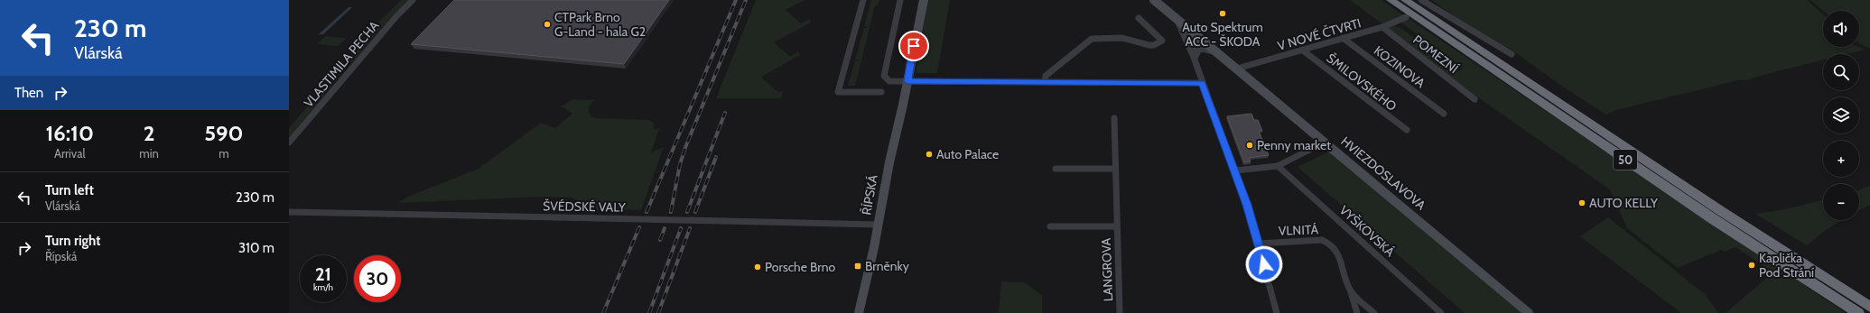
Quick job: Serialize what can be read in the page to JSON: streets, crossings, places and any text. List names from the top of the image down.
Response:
{
  "streets": {
    "highway": ["50"],
    "main road": ["HVIEZDOSLAVOVA", "ŘÍPSKÁ"],
    "street": [
      "V NOVÉ ČTVRTI",
      "POMEZNÍ",
      "VLASTIMILA PECHA",
      "KOZINOVA",
      "ŠMILOVSKÉHO",
      "ŠVÉDSKÉ VALY",
      "VLNITÁ",
      "VYŠKOVSKÁ",
      "LANGROVA"
    ]
  },
  "crossings": [
    ["V NOVÉ ČTVRTI", "POMEZNÍ"],
    ["V NOVÉ ČTVRTI", "KOZINOVA"],
    ["V NOVÉ ČTVRTI", "ŠMILOVSKÉHO"],
    ["V NOVÉ ČTVRTI", "HVIEZDOSLAVOVA"],
    ["ŘÍPSKÁ", "ŠVÉDSKÉ VALY"]
  ],
  "places": {
    "other": [
      "Auto Spektrum ACC - ŠKODA",
      "CTPark Brno G-Land - hala G2",
      "Penny market",
      "Auto Palace",
      "AUTO KELLY",
      "Kaplička Pod Strání",
      "Porsche Brno"
    ],
    "transit": ["Brněnky"]
  },
  "page": {
    "turn": ["230 m", "Vlárská"],
    "map_buttons": ["+", "−"],
    "then": "Then",
    "eta": [
      "16:10",
      "Arrival",
      "2",
      "min",
      "590",
      "m"
    ],
    "list": [
      {
        "name": "Turn left",
        "note": "Vlárská",
        "value": "230 m"
      },
      {
        "name": "Turn right",
        "note": "Řípská",
        "value": "310 m"
      }
    ],
    "speed": "21 km/h",
    "limit": "30"
  }
}
